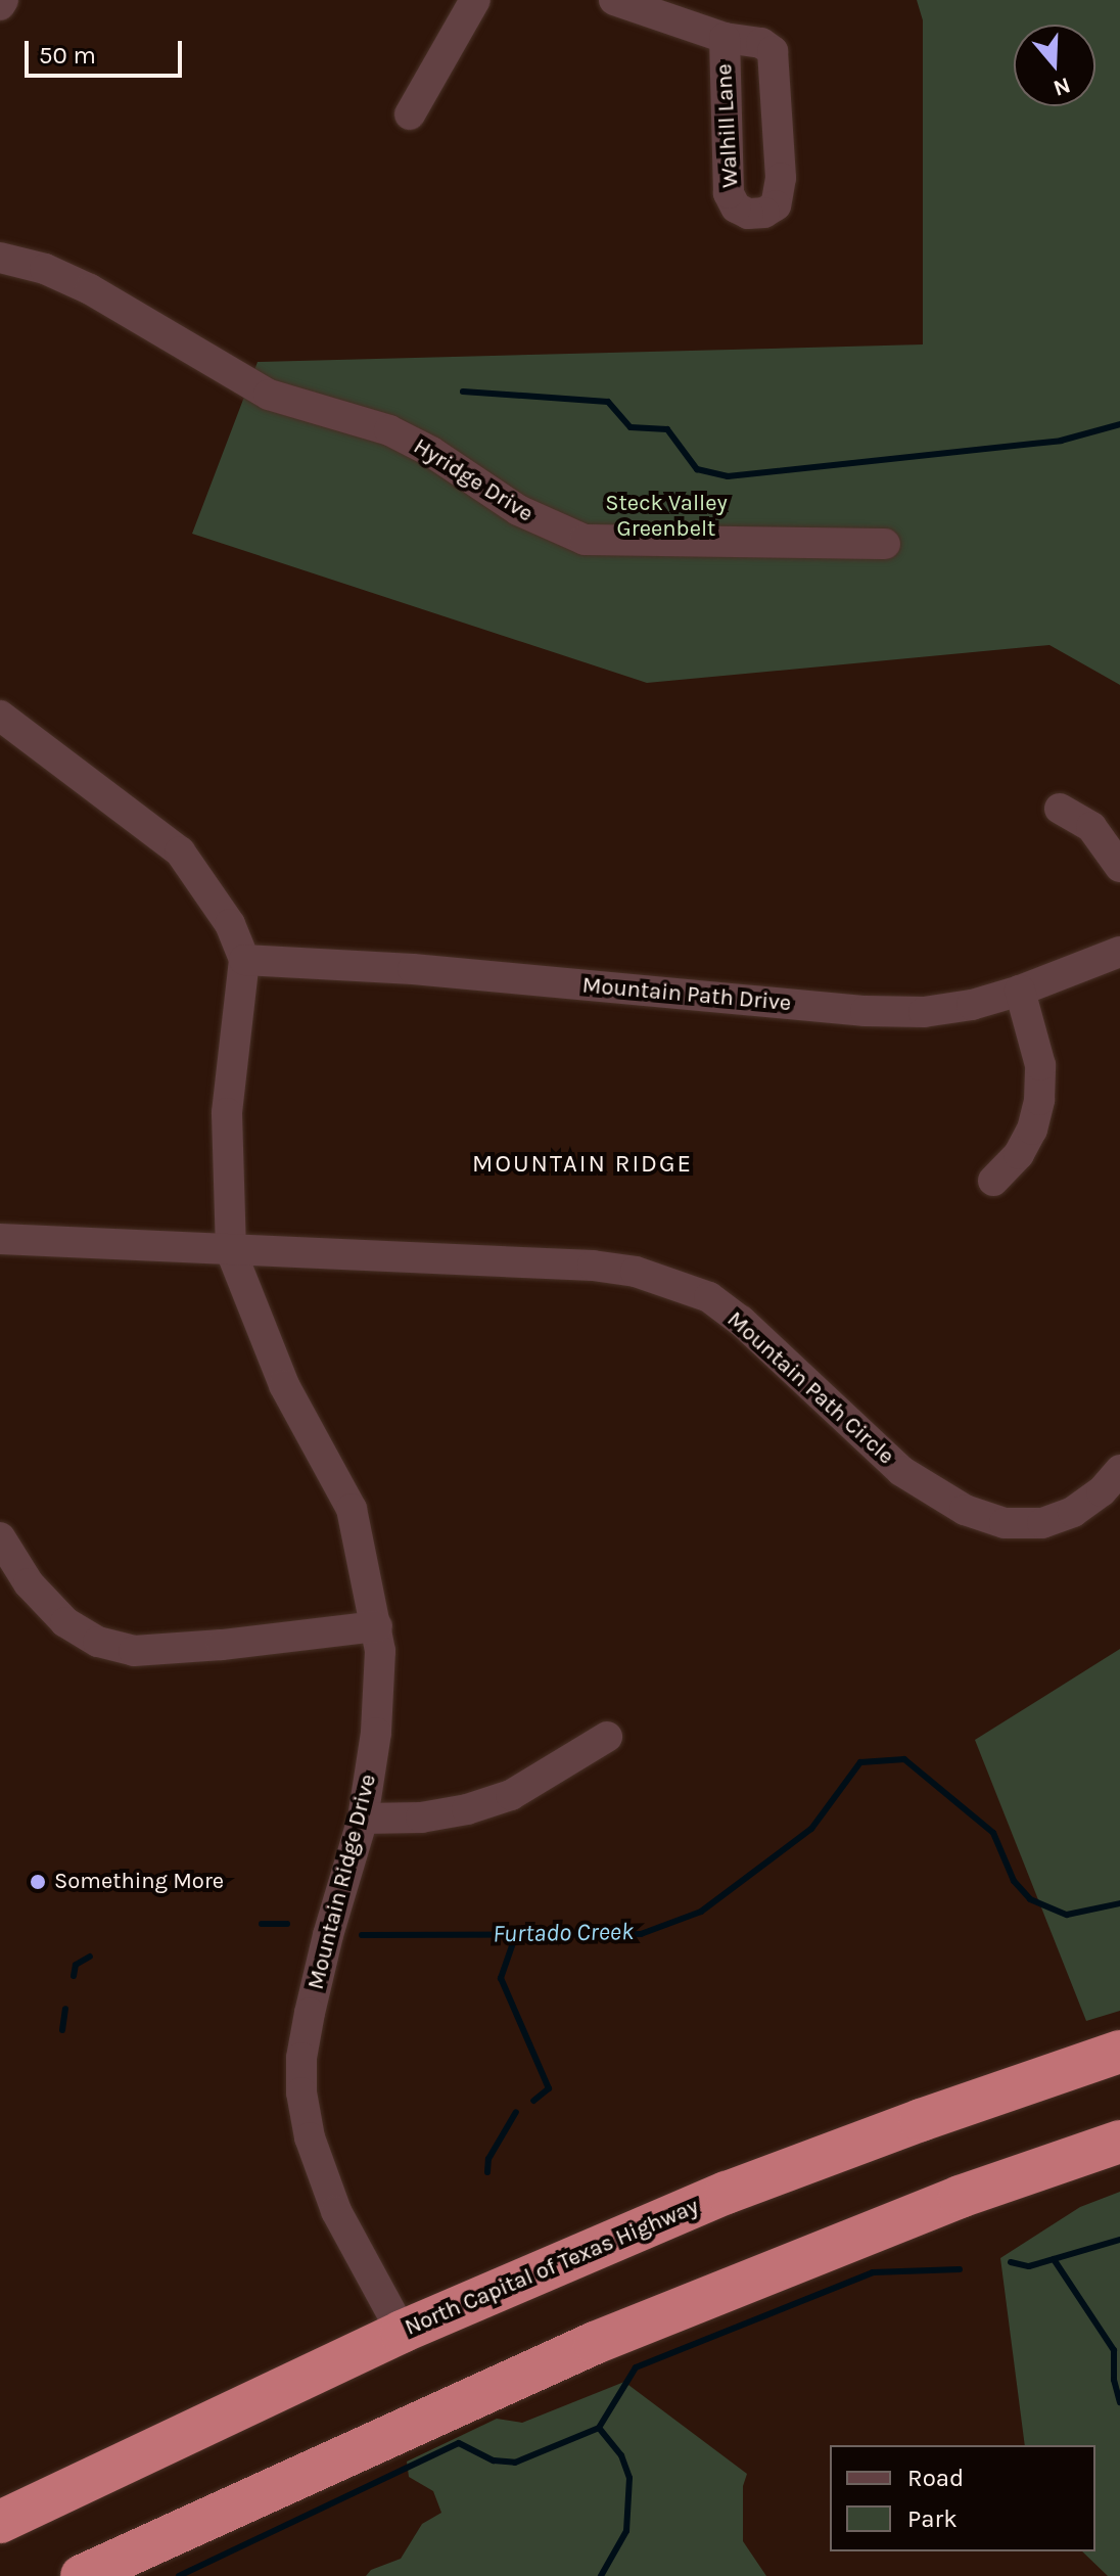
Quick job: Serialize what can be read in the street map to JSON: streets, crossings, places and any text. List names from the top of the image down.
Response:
{
  "streets": {
    "highway": ["North Capital of Texas Highway"],
    "street": [
      "Walhill Lane",
      "Hyridge Drive",
      "Mountain Path Drive",
      "Mountain Path Circle",
      "Mountain Ridge Drive"
    ]
  },
  "crossings": [
    ["Mountain Path Drive", "Mountain Ridge Drive"],
    ["Mountain Path Circle", "Mountain Ridge Drive"],
    ["Mountain Ridge Drive", "North Capital of Texas Highway"]
  ],
  "districts": ["MOUNTAIN RIDGE"],
  "water": ["Furtado Creek"],
  "parks": ["Steck Valley Greenbelt"],
  "places": ["Something More"],
  "legend": ["Road", "Park"],
  "scale_bar": "50 m",
  "north": "bottom"
}
